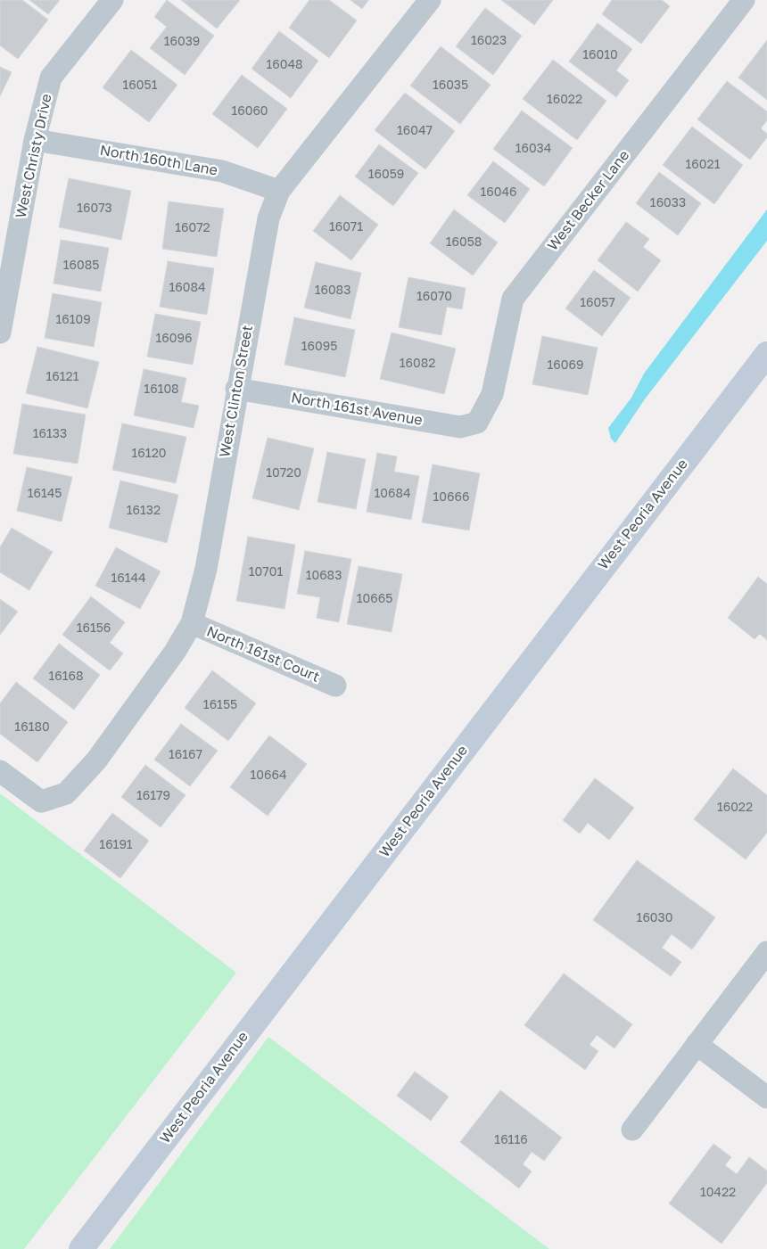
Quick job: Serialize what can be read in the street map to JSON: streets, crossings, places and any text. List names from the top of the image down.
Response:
{
  "streets": {
    "main road": ["West Peoria Avenue"],
    "street": [
      "West Christy Drive",
      "North 160th Lane",
      "West Becker Lane",
      "West Clinton Street",
      "North 161st Avenue",
      "North 161st Court"
    ]
  },
  "crossings": [
    ["West Christy Drive", "North 160th Lane"],
    ["North 160th Lane", "West Clinton Street"],
    ["West Becker Lane", "North 161st Avenue"],
    ["West Clinton Street", "North 161st Avenue"],
    ["West Clinton Street", "North 161st Court"]
  ],
  "house_numbers": [
    "16023",
    "16039",
    "16010",
    "16048",
    "16051",
    "16035",
    "16022",
    "16060",
    "16047",
    "16034",
    "16021",
    "16059",
    "16046",
    "16033",
    "16073",
    "16071",
    "16072",
    "16058",
    "16085",
    "16084",
    "16083",
    "16070",
    "16057",
    "16109",
    "16096",
    "16095",
    "16082",
    "16069",
    "16121",
    "16108",
    "16133",
    "16120",
    "10720",
    "16145",
    "10684",
    "10666",
    "16132",
    "10701",
    "10683",
    "16144",
    "10665",
    "16156",
    "16168",
    "16155",
    "16180",
    "16167",
    "10664",
    "16179",
    "16022",
    "16191",
    "16030",
    "16116",
    "10422"
  ]
}
